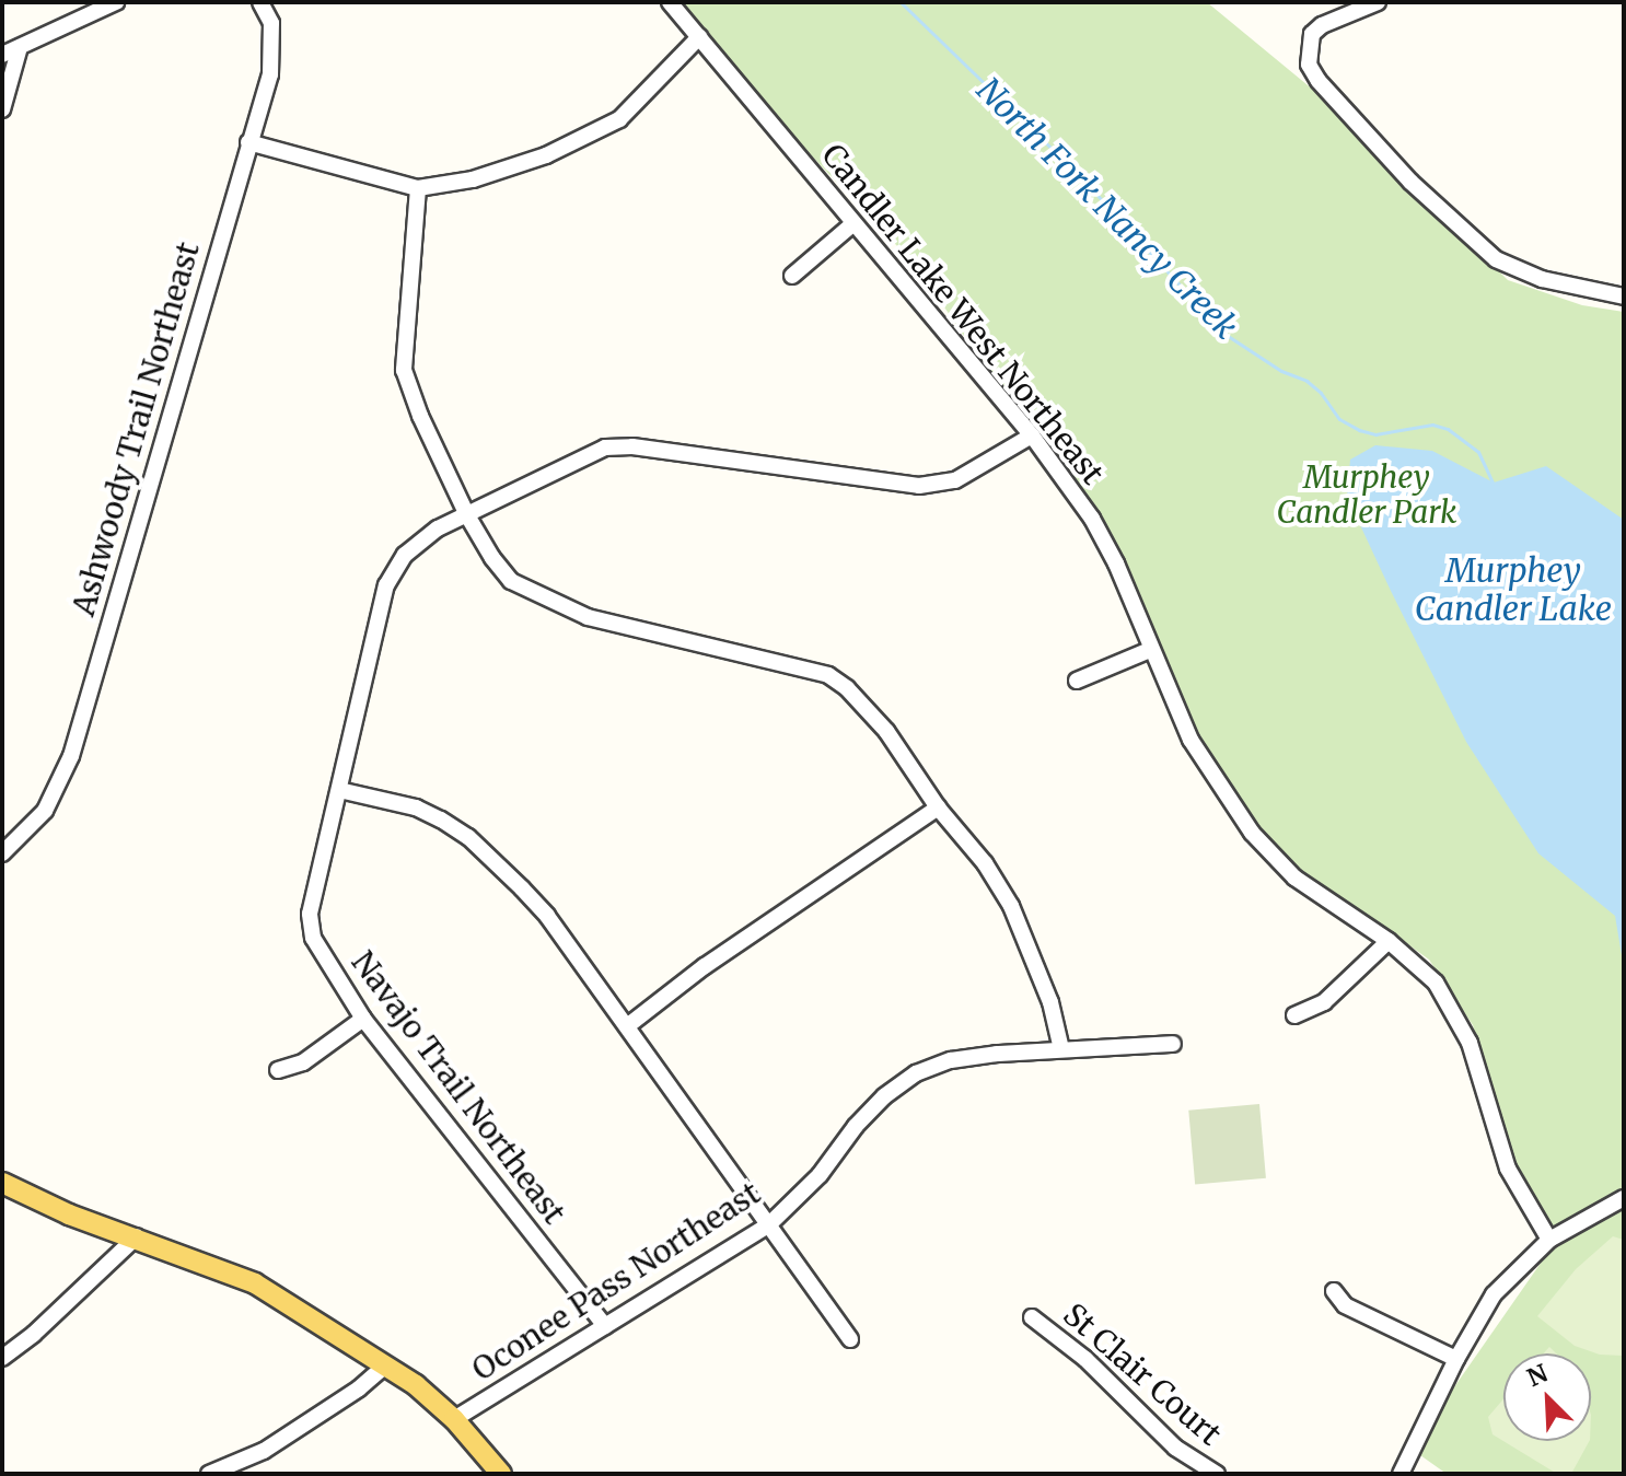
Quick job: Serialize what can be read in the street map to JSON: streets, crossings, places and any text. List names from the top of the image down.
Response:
{
  "streets": {
    "street": [
      "Candler Lake West Northeast",
      "Ashwoody Trail Northeast",
      "Navajo Trail Northeast",
      "Oconee Pass Northeast",
      "St Clair Court"
    ]
  },
  "crossings": [
    ["Candler Lake West Northeast", "Navajo Trail Northeast"],
    ["Navajo Trail Northeast", "Oconee Pass Northeast"]
  ],
  "water": ["North Fork Nancy Creek", "Murphey Candler Lake"],
  "parks": ["Murphey Candler Park"],
  "north": "top left"
}
